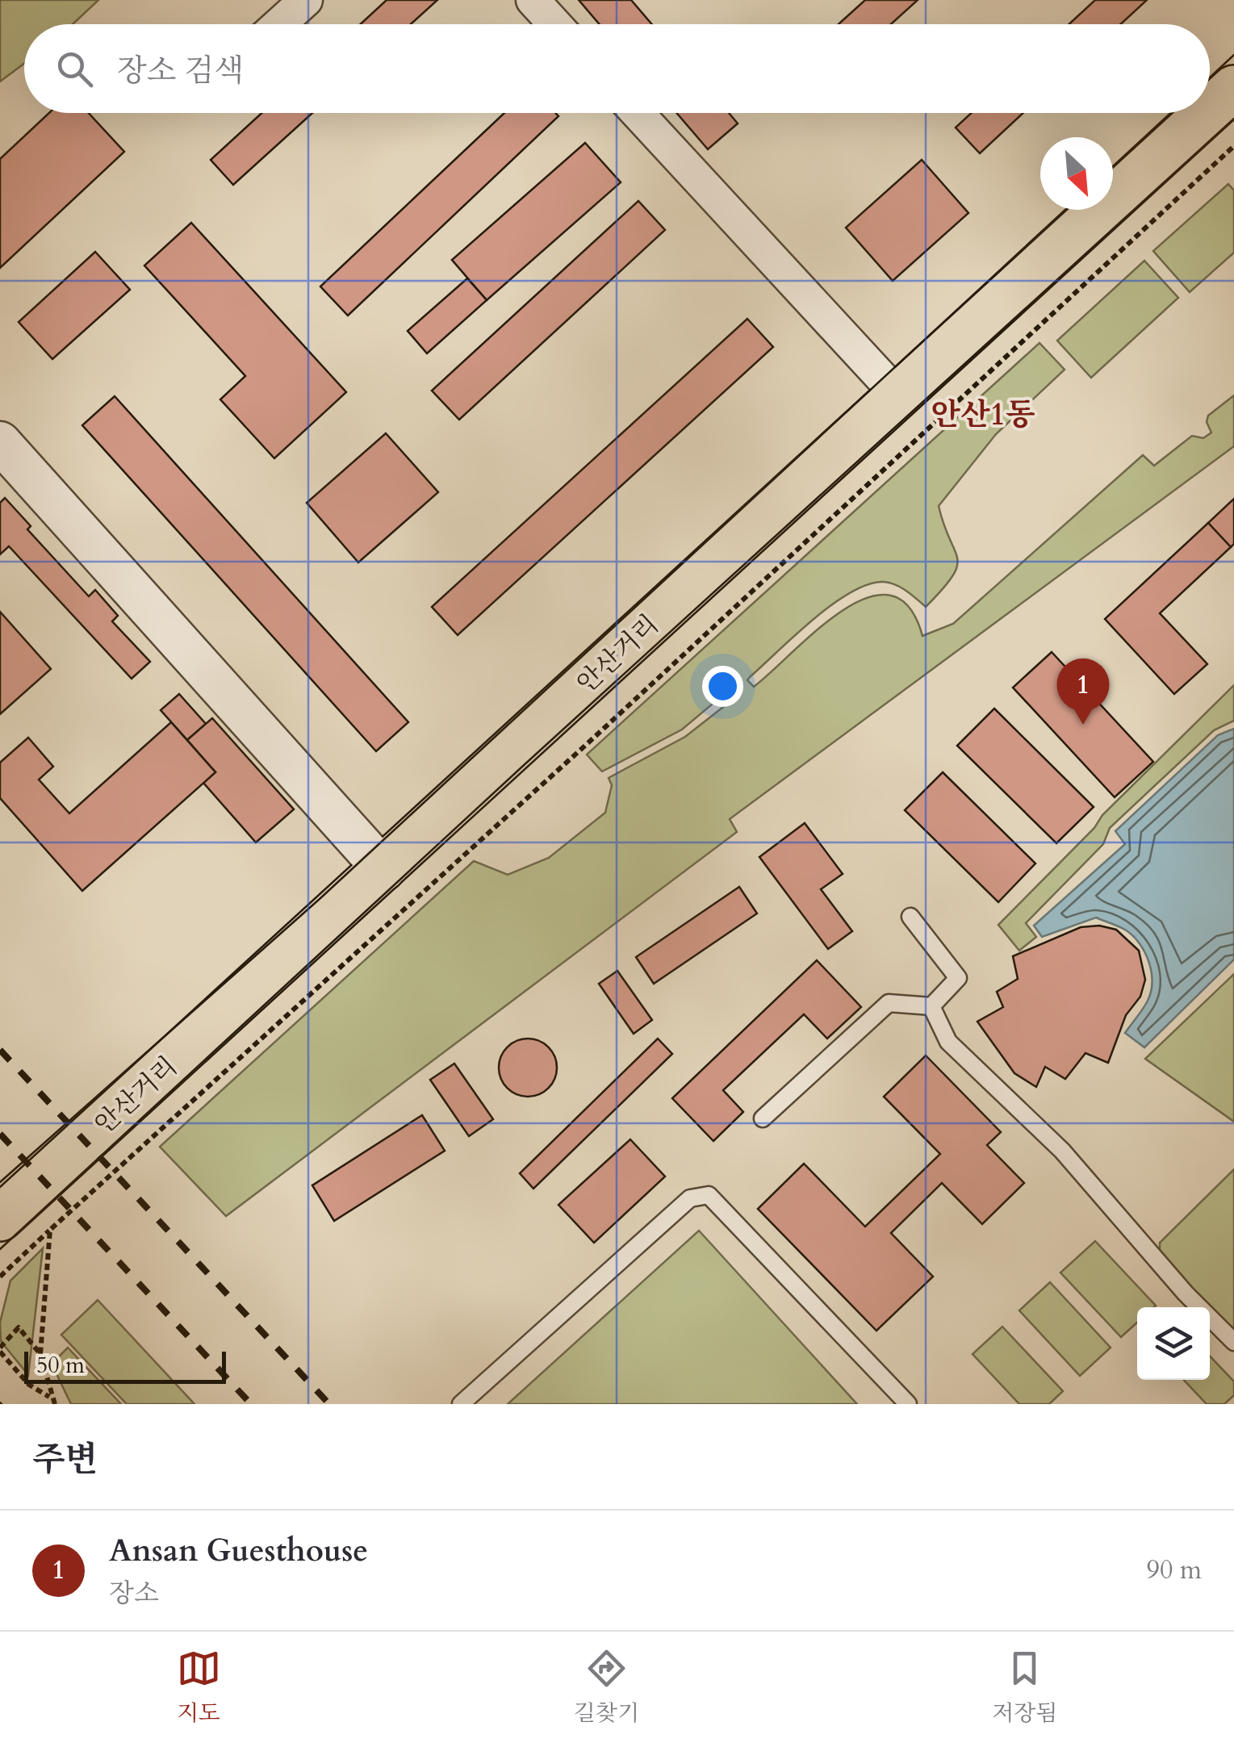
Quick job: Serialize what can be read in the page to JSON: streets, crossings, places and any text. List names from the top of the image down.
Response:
{
  "streets": {
    "main road": ["안산거리"]
  },
  "districts": ["안산1동"],
  "scale_bar": "50 m",
  "north": "bottom right",
  "page": {
    "search": "장소 검색",
    "pins": "1",
    "scale": "50 m",
    "heading": "주변",
    "list": [
      {
        "mark": "1",
        "name": "Ansan Guesthouse",
        "note": "장소",
        "value": "90 m"
      }
    ],
    "nav": ["지도", "길찾기", "저장됨"]
  }
}
